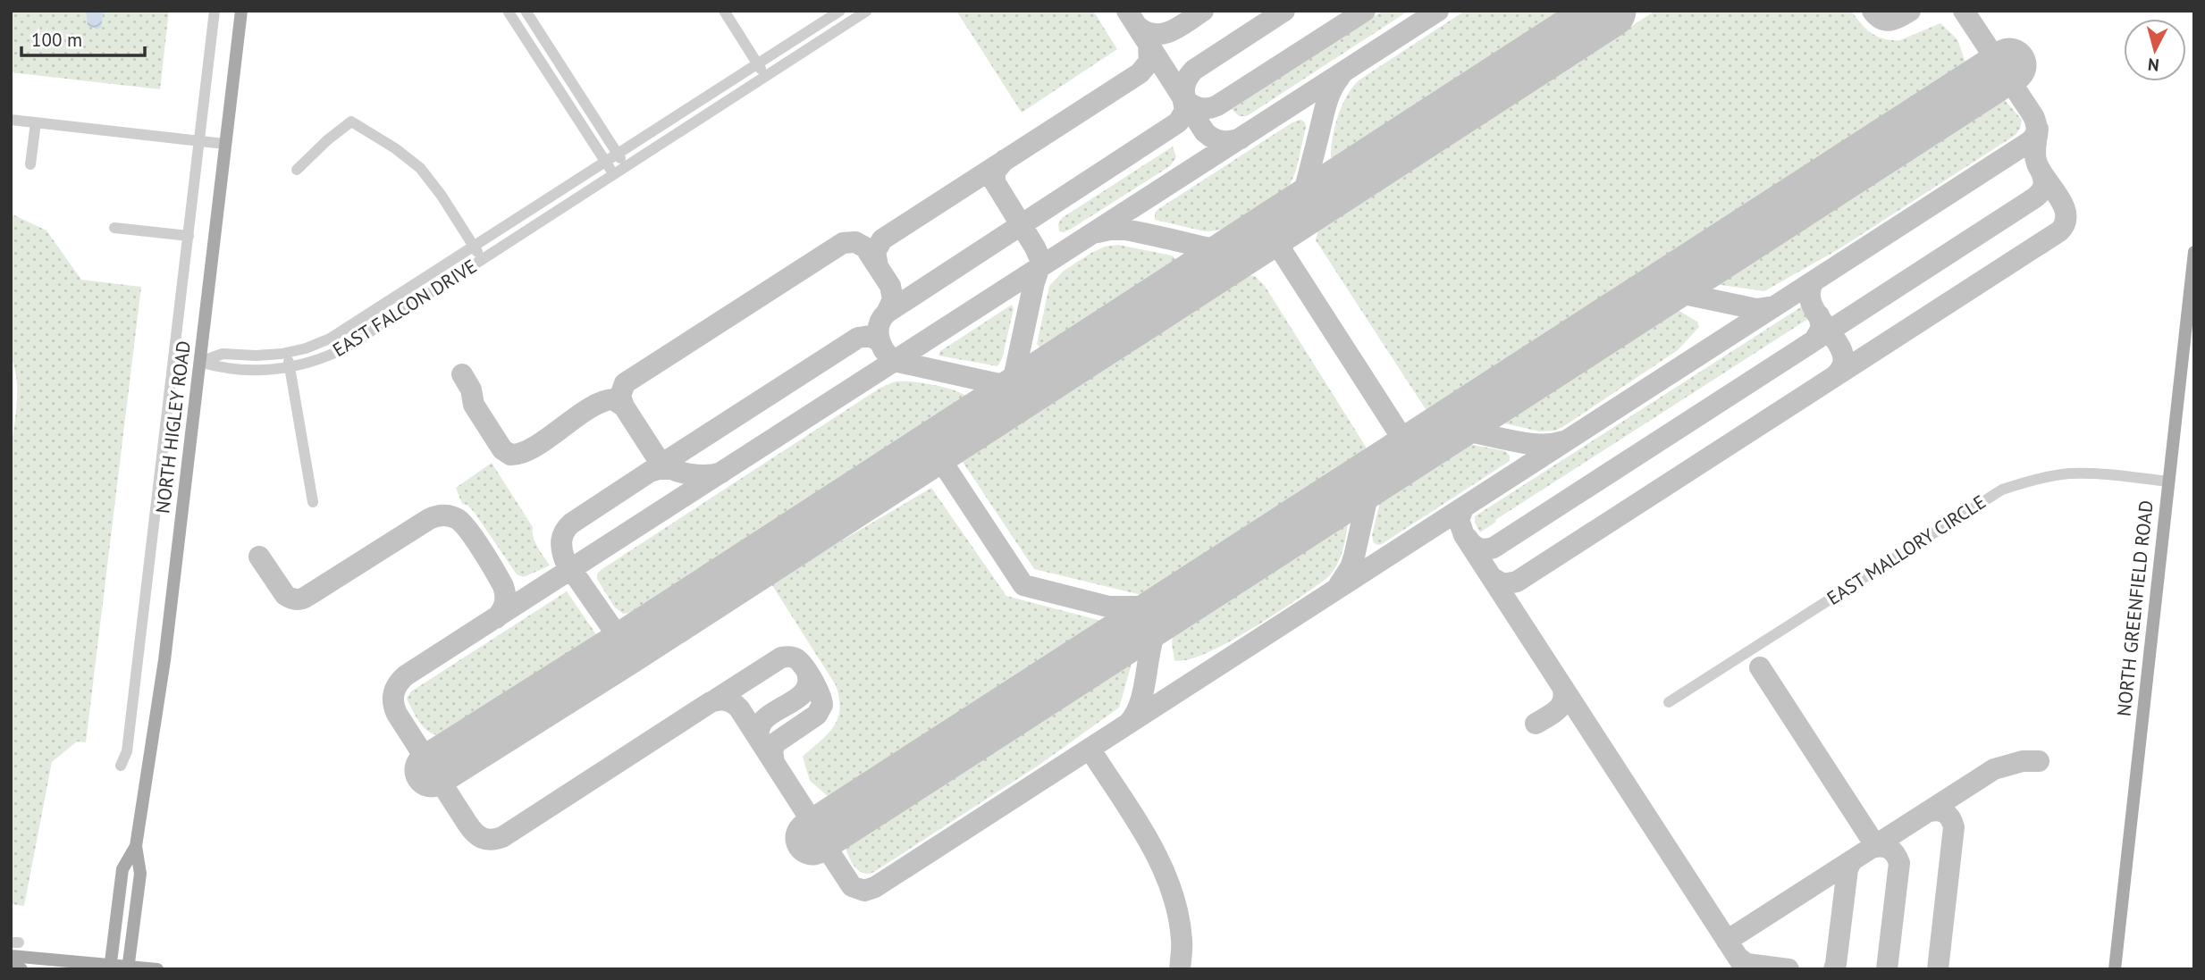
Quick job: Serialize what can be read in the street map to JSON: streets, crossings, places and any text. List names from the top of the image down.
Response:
{
  "streets": {
    "main road": ["NORTH HIGLEY ROAD", "NORTH GREENFIELD ROAD"],
    "street": ["EAST FALCON DRIVE", "EAST MALLORY CIRCLE"]
  },
  "crossings": [
    ["EAST FALCON DRIVE", "NORTH HIGLEY ROAD"],
    ["EAST MALLORY CIRCLE", "NORTH GREENFIELD ROAD"]
  ],
  "scale_bar": "100 m",
  "north": "bottom"
}
